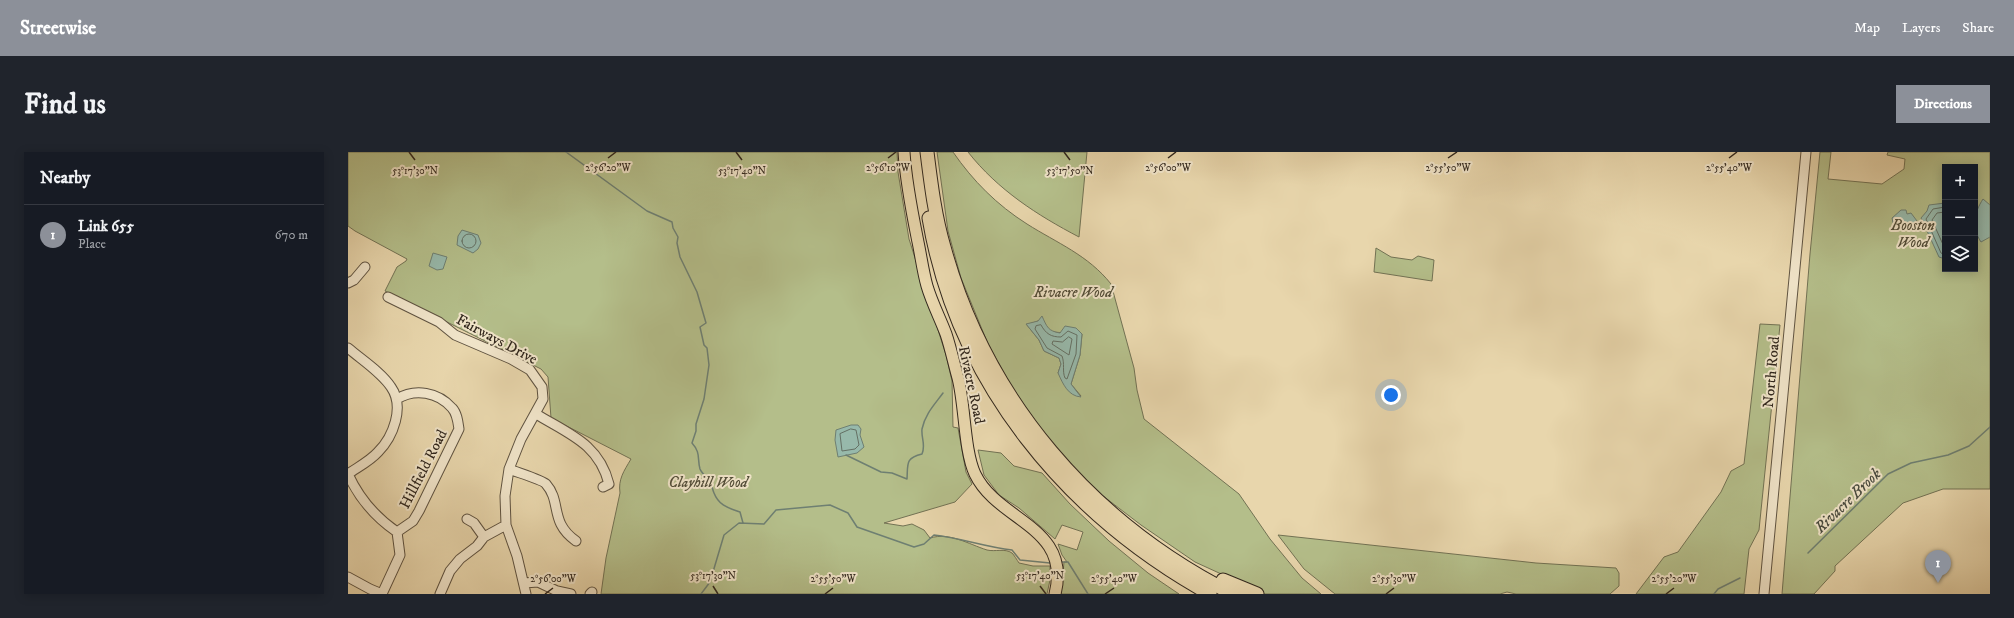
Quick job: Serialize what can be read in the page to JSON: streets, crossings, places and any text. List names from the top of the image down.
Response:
{
  "streets": {
    "main road": ["Rivacre Road"],
    "street": ["Fairways Drive", "North Road", "Hillfield Road"]
  },
  "water": ["Rivacre Brook"],
  "parks": ["Booston Wood", "Rivacre Wood", "Clayhill Wood"],
  "page": {
    "header": "Streetwise",
    "nav": ["Map", "Layers", "Share"],
    "buttons": "Directions",
    "title": "Find us",
    "heading": "Nearby",
    "map_buttons": ["+", "−"],
    "list": [
      {
        "mark": "1",
        "name": "Link 655",
        "note": "Place",
        "value": "670 m"
      }
    ],
    "pins": "1"
  },
  "coordinates": [
    "2°56'10\"W",
    "2°56'20\"W",
    "2°56'00\"W",
    "2°55'50\"W",
    "2°55'40\"W",
    "53°17'30\"N",
    "53°17'40\"N",
    "53°17'50\"N",
    "2°55'30\"W",
    "2°55'20\"W"
  ]
}
